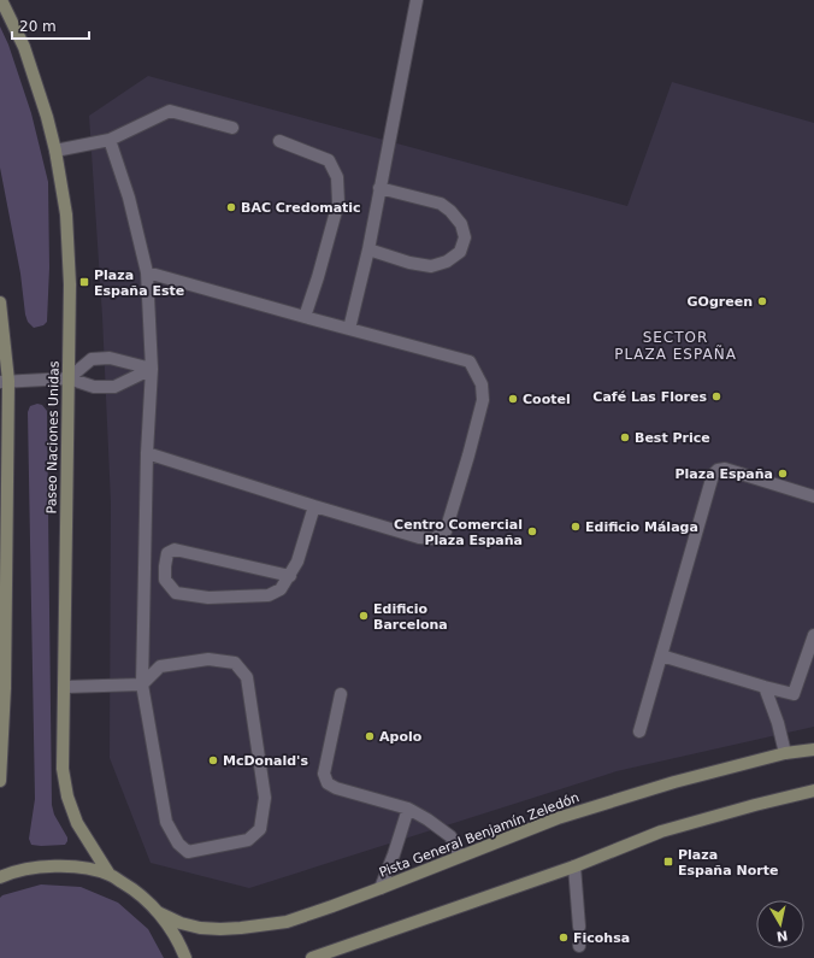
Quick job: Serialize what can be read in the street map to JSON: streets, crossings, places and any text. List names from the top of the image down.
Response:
{
  "streets": {
    "main road": ["Paseo Naciones Unidas", "Pista General Benjamín Zeledón"]
  },
  "districts": ["SECTOR PLAZA ESPAÑA"],
  "places": {
    "other": [
      "BAC Credomatic",
      "GOgreen",
      "Café Las Flores",
      "Cootel",
      "Best Price",
      "Plaza España",
      "Edificio Málaga",
      "Centro Comercial Plaza España",
      "Edificio Barcelona",
      "Apolo",
      "McDonald's",
      "Ficohsa"
    ],
    "transit": ["Plaza España Este", "Plaza España Norte"]
  },
  "scale_bar": "20 m",
  "north": "bottom"
}
